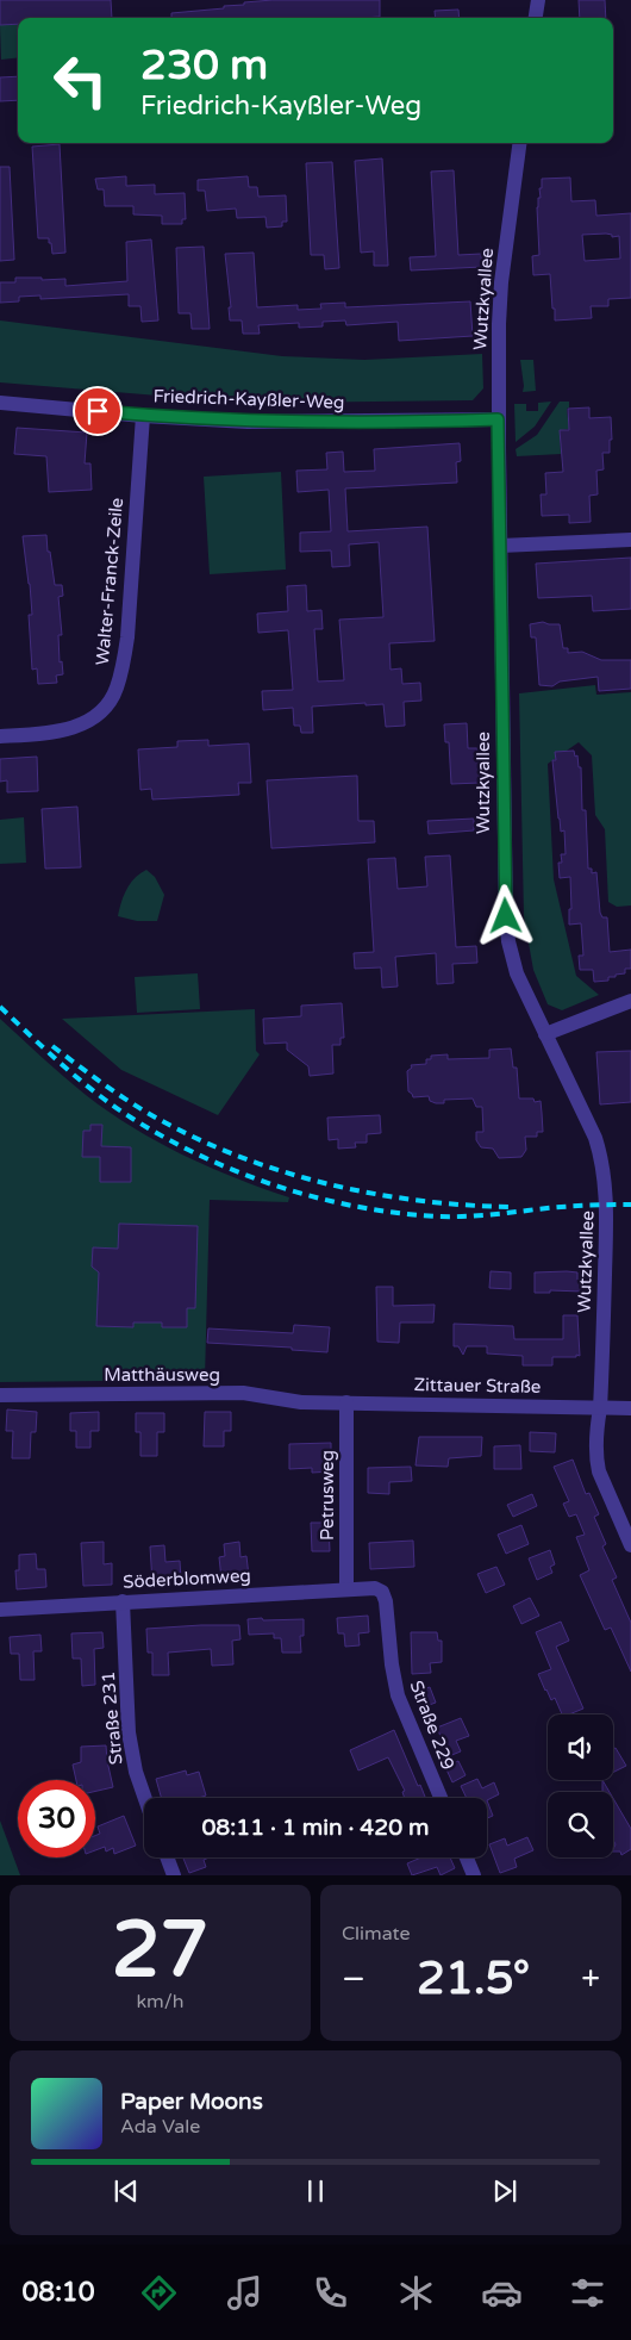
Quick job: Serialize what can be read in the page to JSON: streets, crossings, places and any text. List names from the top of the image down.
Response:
{
  "streets": {
    "street": [
      "Wutzkyallee",
      "Friedrich-Kayßler-Weg",
      "Walter-Franck-Zeile",
      "Matthäusweg",
      "Zittauer Straße",
      "Petrusweg",
      "Söderblomweg",
      "Straße 231",
      "Straße 229"
    ]
  },
  "crossings": [
    ["Wutzkyallee", "Friedrich-Kayßler-Weg"],
    ["Wutzkyallee", "Zittauer Straße"],
    ["Friedrich-Kayßler-Weg", "Walter-Franck-Zeile"],
    ["Matthäusweg", "Zittauer Straße"],
    ["Zittauer Straße", "Petrusweg"],
    ["Petrusweg", "Söderblomweg"],
    ["Söderblomweg", "Straße 231"],
    ["Söderblomweg", "Straße 229"]
  ],
  "page": {
    "turn": ["230 m", "Friedrich-Kayßler-Weg"],
    "limit": "30",
    "trip": "08:11 · 1 min · 420 m",
    "tile": [
      ["27", "km/h"],
      "Climate"
    ],
    "heat": ["−", "21.5°", "+"],
    "song": ["Paper Moons", "Ada Vale"],
    "tabs": "08:10"
  }
}
